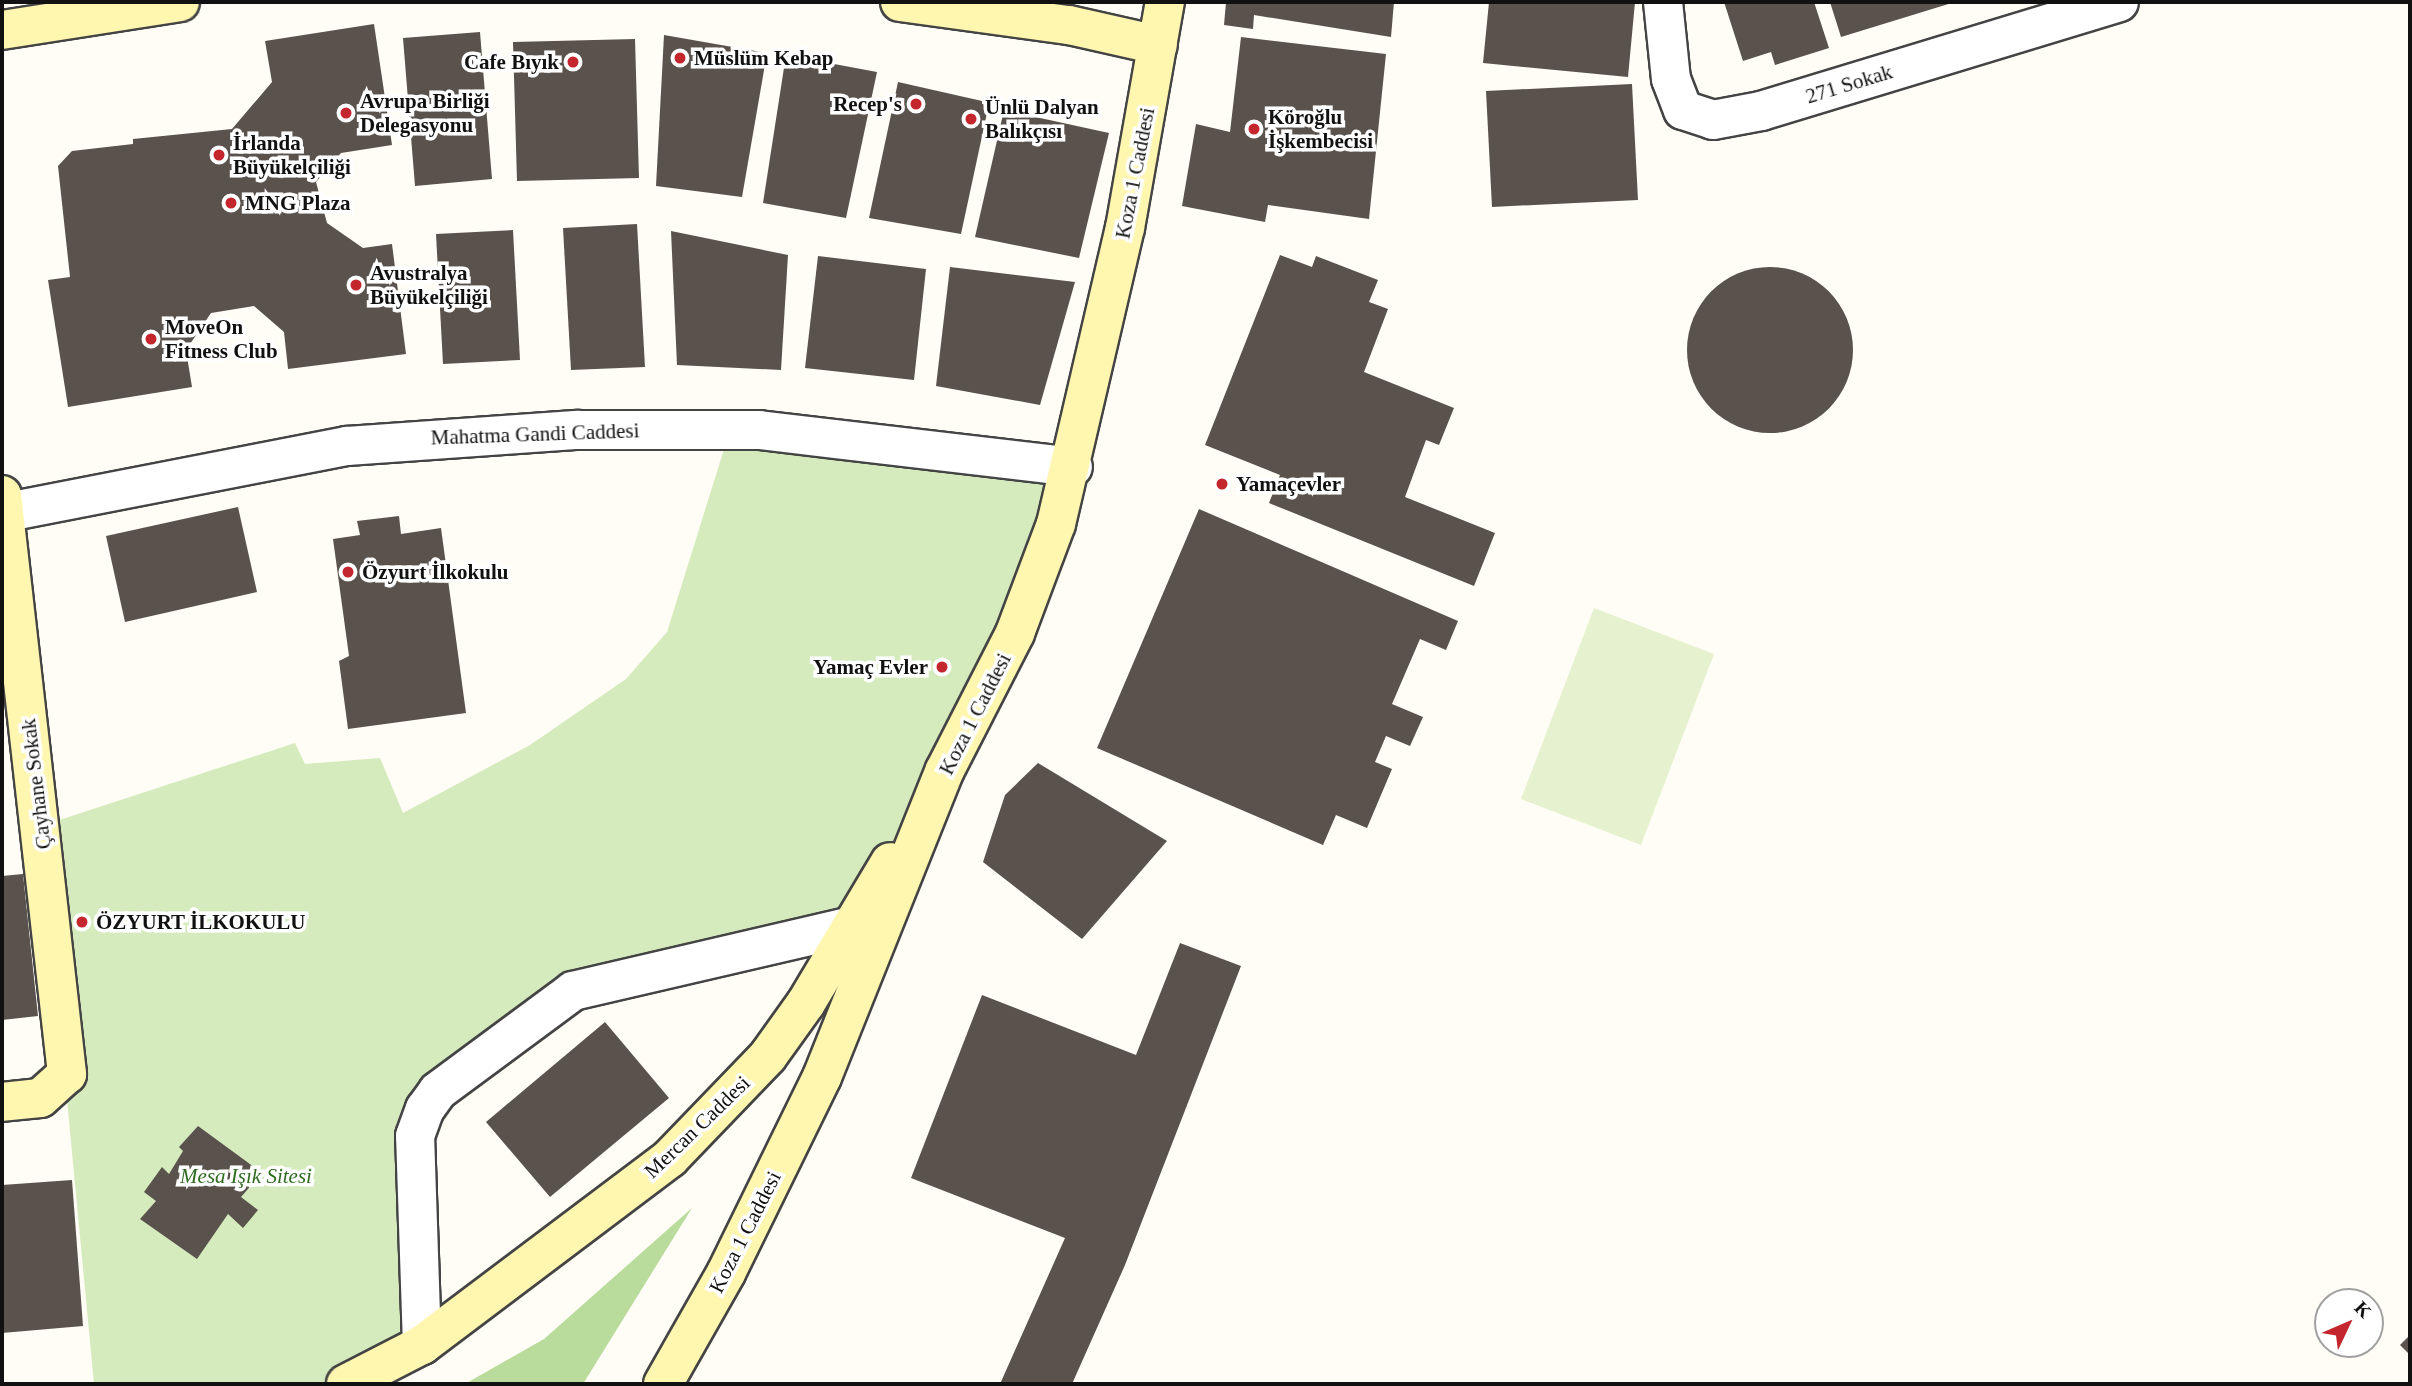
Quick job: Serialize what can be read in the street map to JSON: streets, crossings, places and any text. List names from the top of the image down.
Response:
{
  "streets": {
    "main road": ["Koza 1 Caddesi", "Çayhane Sokak", "Mercan Caddesi"],
    "street": ["271 Sokak", "Mahatma Gandi Caddesi"]
  },
  "crossings": [
    ["Koza 1 Caddesi", "Mahatma Gandi Caddesi"],
    ["Koza 1 Caddesi", "Mercan Caddesi"],
    ["Mahatma Gandi Caddesi", "Çayhane Sokak"]
  ],
  "parks": ["Mesa Işık Sitesi"],
  "places": [
    "Müslüm Kebap",
    "Cafe Bıyık",
    "Recep's",
    "Avrupa Birliği Delegasyonu",
    "Ünlü Dalyan Balıkçısı",
    "Köroğlu İşkembecisi",
    "İrlanda Büyükelçiliği",
    "MNG Plaza",
    "Avustralya Büyükelçiliği",
    "MoveOn Fitness Club",
    "Yamaçevler",
    "Özyurt İlkokulu",
    "Yamaç Evler",
    "ÖZYURT İLKOKULU"
  ],
  "north": "top right"
}
